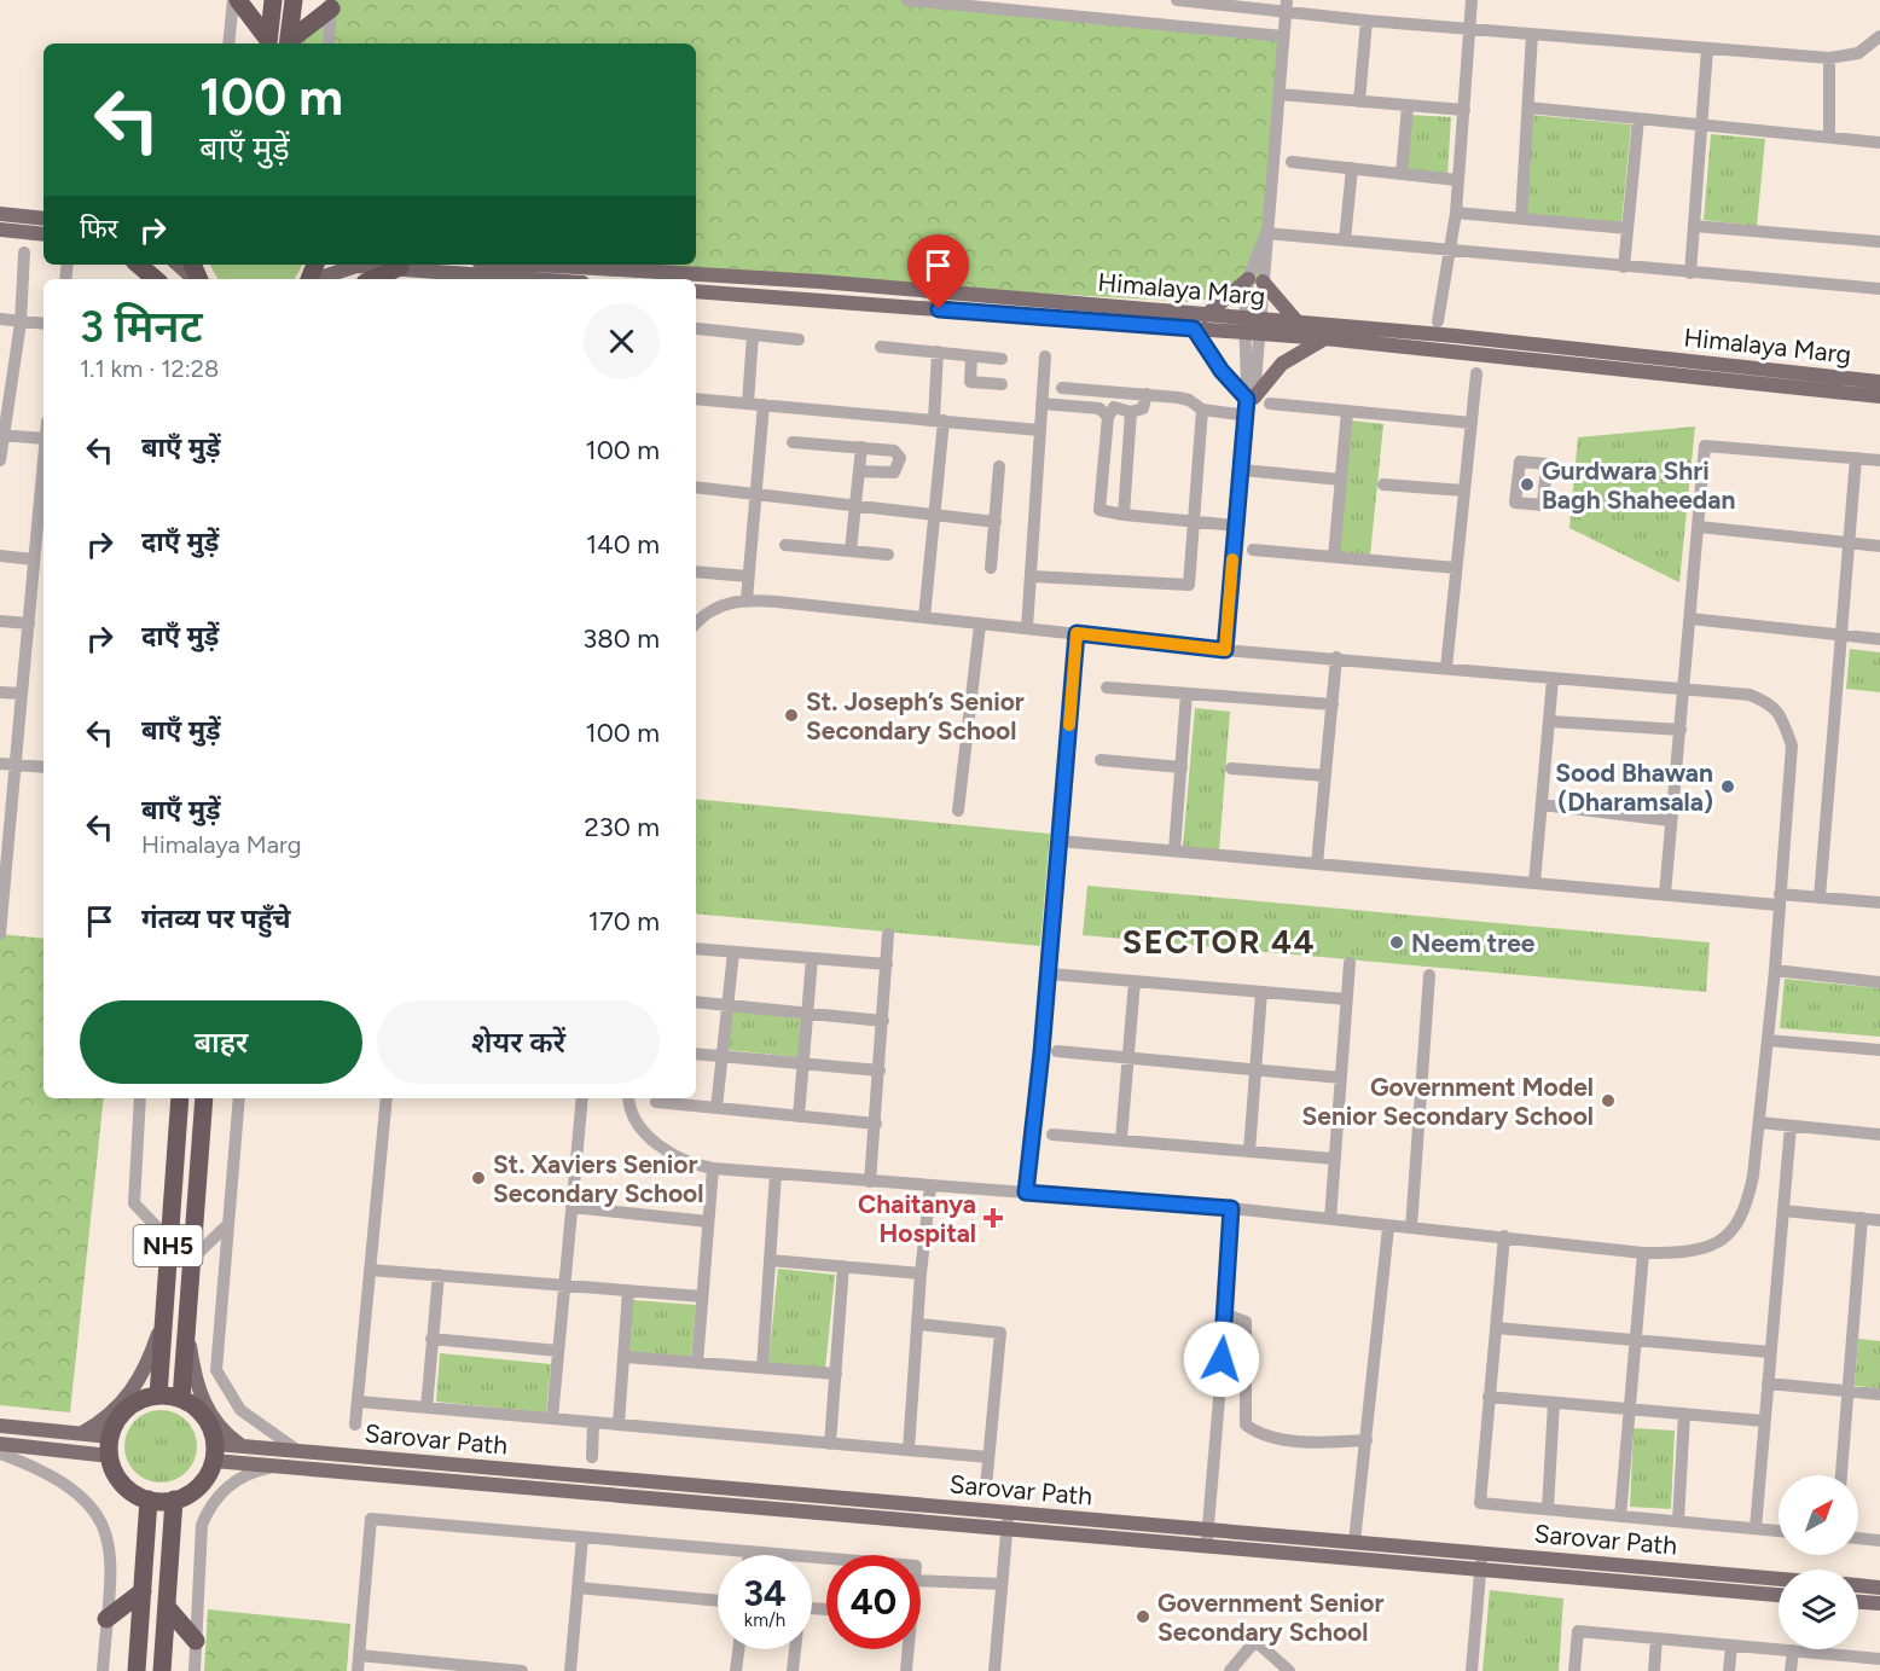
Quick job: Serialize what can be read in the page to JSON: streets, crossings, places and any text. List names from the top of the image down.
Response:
{
  "streets": {
    "highway": ["NH5"],
    "main road": ["Himalaya Marg", "Sarovar Path"]
  },
  "crossings": [
    ["NH5", "Sarovar Path"]
  ],
  "districts": ["SECTOR 44"],
  "places": {
    "other": [
      "Gurdwara Shri Bagh Shaheedan",
      "St. Joseph’s Senior Secondary School",
      "Sood Bhawan (Dharamsala)",
      "Neem tree",
      "Government Model Senior Secondary School",
      "St. Xaviers Senior Secondary School",
      "Government Senior Secondary School"
    ],
    "health": ["Chaitanya Hospital"]
  },
  "north": "top right",
  "page": {
    "turn": ["100 m", "बाएँ मुड़ें"],
    "then": "फिर",
    "heading": ["3 मिनट", "1.1 km · 12:28"],
    "list": [
      {
        "name": "बाएँ मुड़ें",
        "value": "100 m"
      },
      {
        "name": "दाएँ मुड़ें",
        "value": "140 m"
      },
      {
        "name": "दाएँ मुड़ें",
        "value": "380 m"
      },
      {
        "name": "बाएँ मुड़ें",
        "value": "100 m"
      },
      {
        "name": "बाएँ मुड़ें",
        "note": "Himalaya Marg",
        "value": "230 m"
      },
      {
        "name": "गंतव्य पर पहुँचे",
        "value": "170 m"
      }
    ],
    "buttons": ["बाहर", "शेयर करें"],
    "speed": "34 km/h",
    "limit": "40"
  }
}
